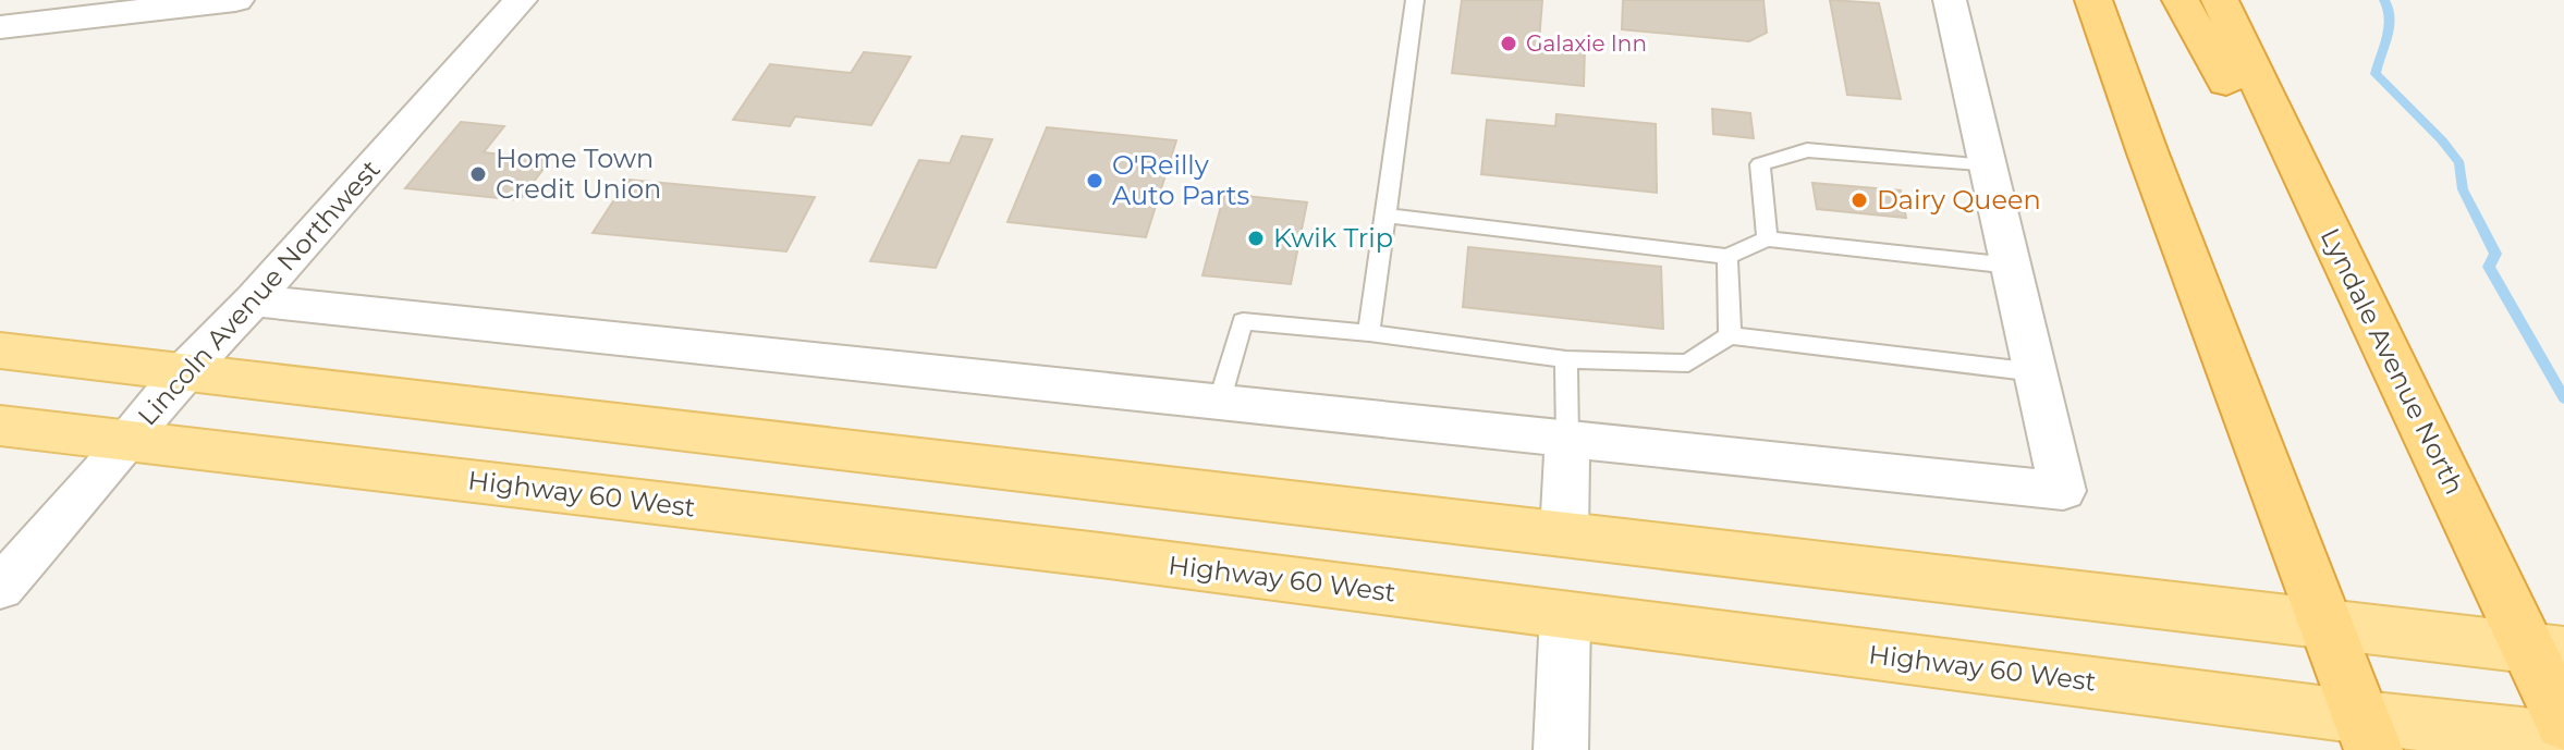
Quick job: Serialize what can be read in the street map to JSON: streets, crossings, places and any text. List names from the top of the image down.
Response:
{
  "streets": {
    "highway": ["Lyndale Avenue North"],
    "main road": ["Highway 60 West"],
    "street": ["Lincoln Avenue Northwest"]
  },
  "crossings": [
    ["Lincoln Avenue Northwest", "Highway 60 West"]
  ],
  "places": [
    "Galaxie Inn",
    "Home Town Credit Union",
    "O'Reilly Auto Parts",
    "Dairy Queen",
    "Kwik Trip"
  ]
}
